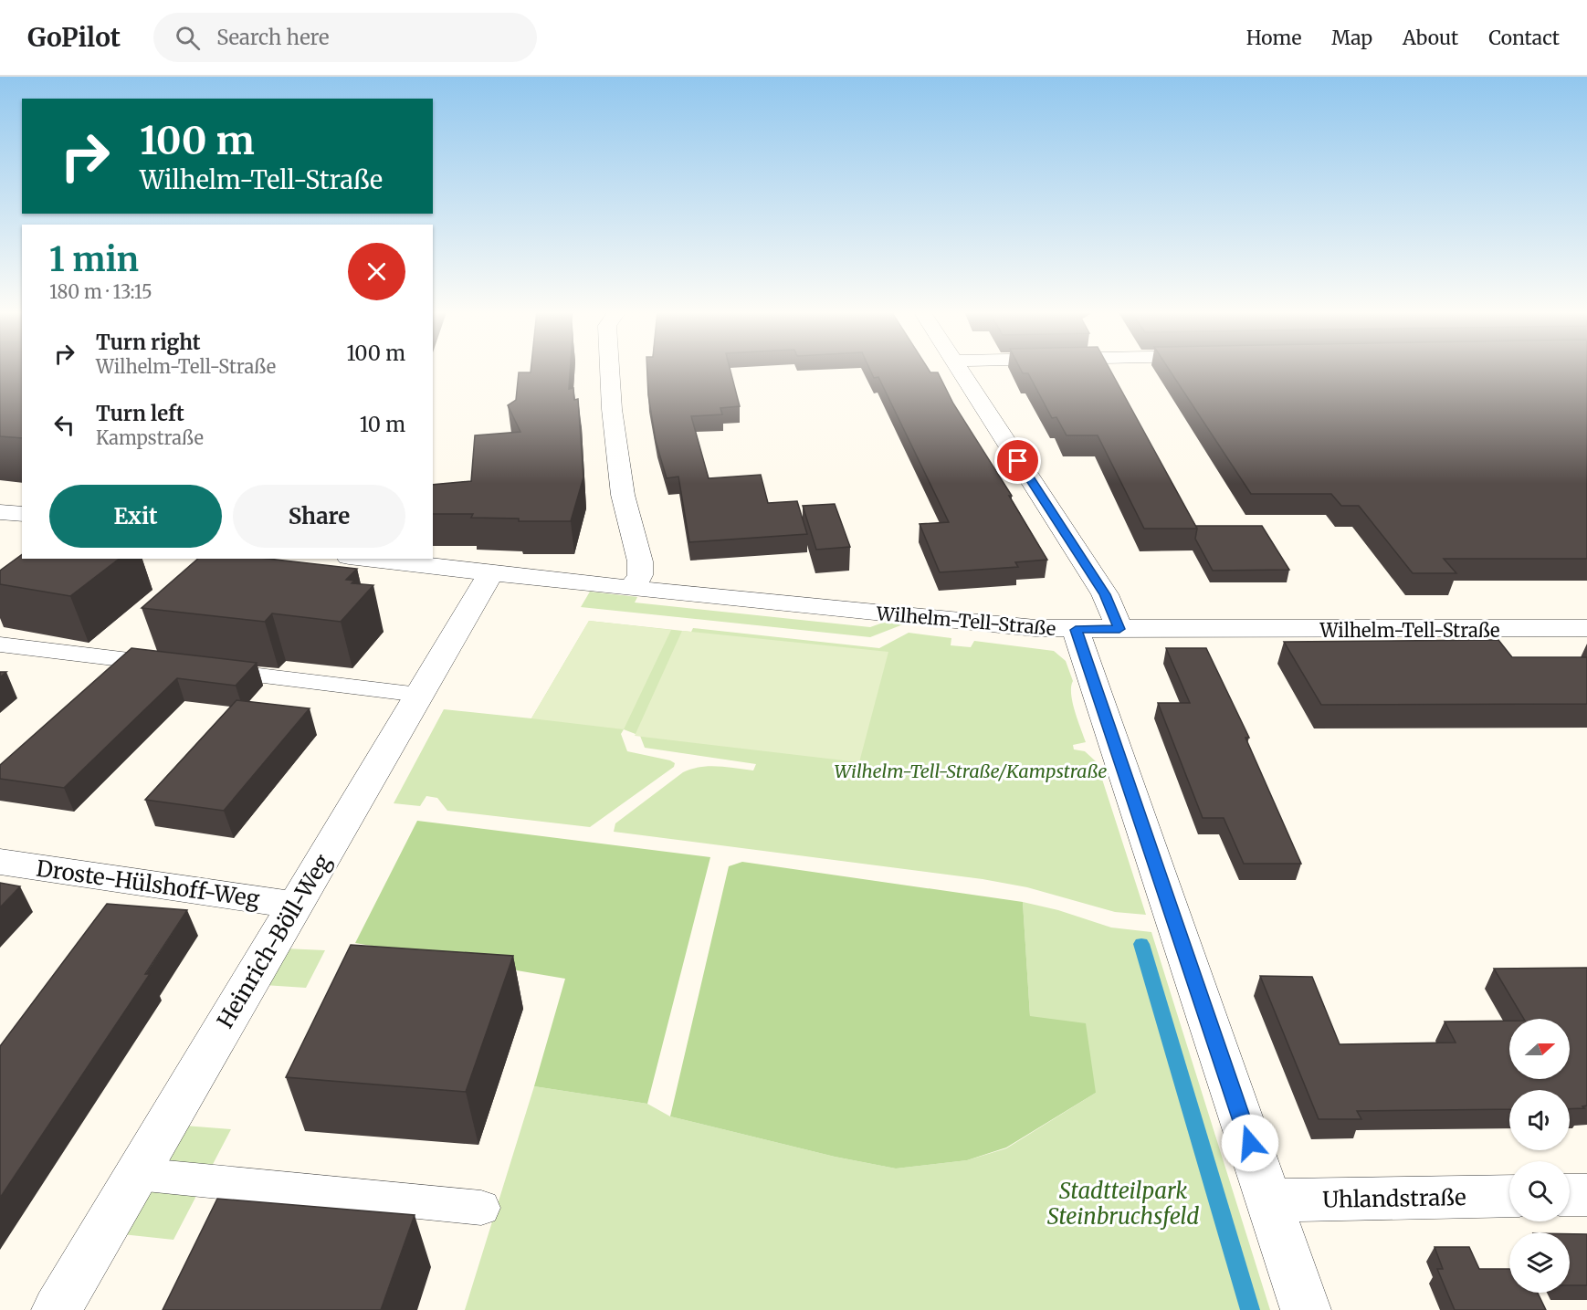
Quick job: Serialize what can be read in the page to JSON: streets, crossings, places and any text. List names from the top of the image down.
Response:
{
  "streets": {
    "street": [
      "Wilhelm-Tell-Straße",
      "Droste-Hülshoff-Weg",
      "Heinrich-Böll-Weg",
      "Uhlandstraße"
    ]
  },
  "crossings": [
    ["Wilhelm-Tell-Straße", "Heinrich-Böll-Weg"],
    ["Droste-Hülshoff-Weg", "Heinrich-Böll-Weg"]
  ],
  "parks": ["Wilhelm-Tell-Straße/Kampstraße", "Stadtteilpark Steinbruchsfeld"],
  "north": "right",
  "page": {
    "header": "GoPilot",
    "search": "Search here",
    "nav": [
      "Home",
      "Map",
      "About",
      "Contact"
    ],
    "turn": ["100 m", "Wilhelm-Tell-Straße"],
    "heading": ["1 min", "180 m · 13:15"],
    "list": [
      {
        "name": "Turn right",
        "note": "Wilhelm-Tell-Straße",
        "value": "100 m"
      },
      {
        "name": "Turn left",
        "note": "Kampstraße",
        "value": "10 m"
      }
    ],
    "buttons": ["Exit", "Share"]
  }
}
